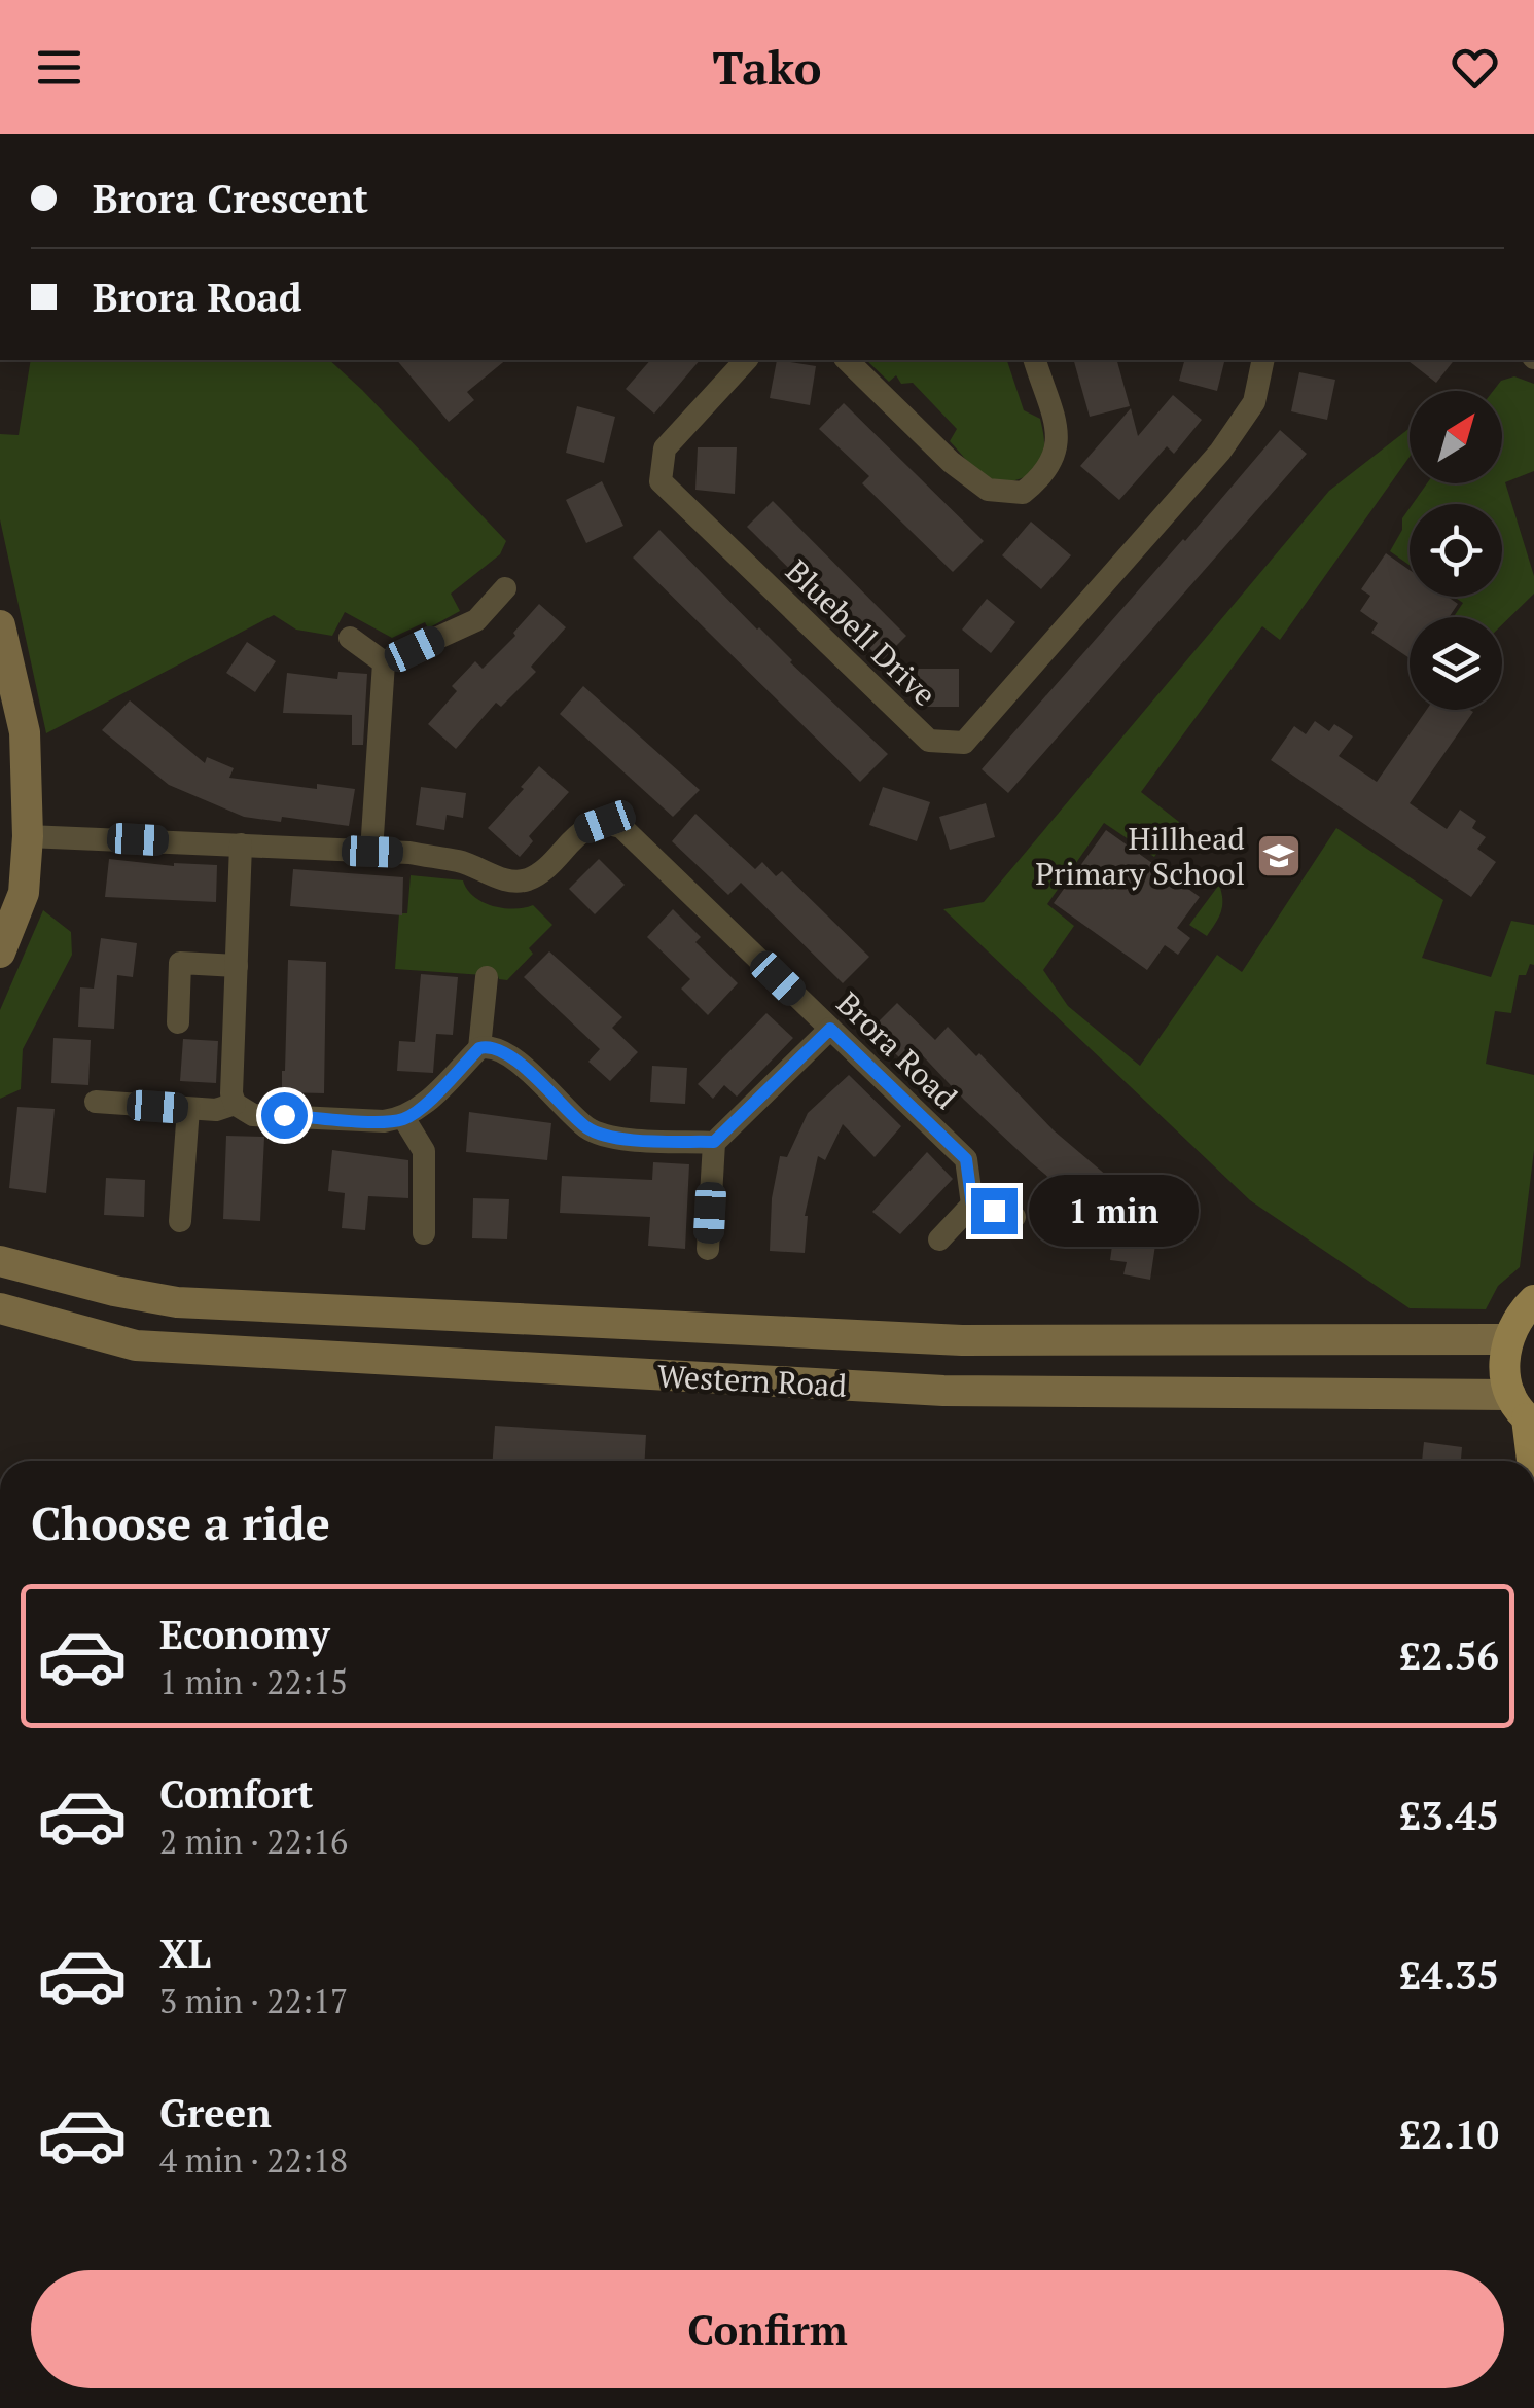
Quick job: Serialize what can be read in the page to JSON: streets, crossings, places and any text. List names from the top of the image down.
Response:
{
  "streets": {
    "main road": ["Western Road"],
    "street": ["Bluebell Drive", "Brora Road"]
  },
  "places": {
    "school or university": ["Hillhead Primary School"]
  },
  "north": "top right",
  "page": {
    "header": "Tako",
    "banner": ["Brora Crescent", "Brora Road"],
    "bubble": "1 min",
    "heading": "Choose a ride",
    "list": [
      {
        "name": "Economy",
        "note": "1 min · 22:15",
        "value": "£2.56"
      },
      {
        "name": "Comfort",
        "note": "2 min · 22:16",
        "value": "£3.45"
      },
      {
        "name": "XL",
        "note": "3 min · 22:17",
        "value": "£4.35"
      },
      {
        "name": "Green",
        "note": "4 min · 22:18",
        "value": "£2.10"
      }
    ],
    "buttons": "Confirm"
  }
}
